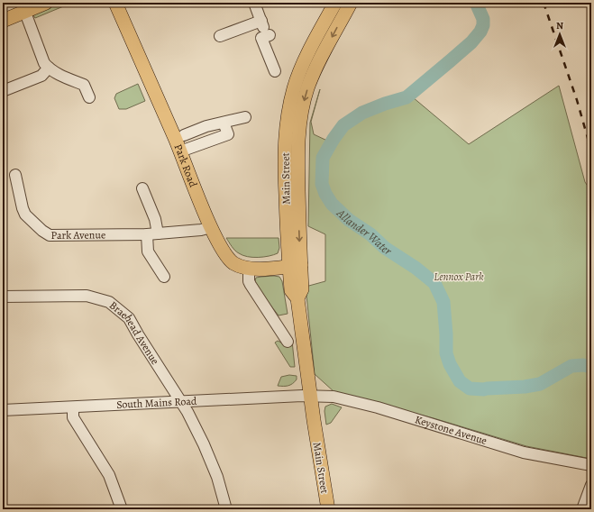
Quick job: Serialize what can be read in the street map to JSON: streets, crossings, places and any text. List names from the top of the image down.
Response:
{
  "streets": {
    "main road": ["Park Road", "Main Street"],
    "street": [
      "Park Avenue",
      "Braehead Avenue",
      "South Mains Road",
      "Keystone Avenue"
    ]
  },
  "crossings": [
    ["Park Road", "Main Street"],
    ["Park Road", "Park Avenue"],
    ["Main Street", "South Mains Road"],
    ["Main Street", "Keystone Avenue"],
    ["Braehead Avenue", "South Mains Road"],
    ["South Mains Road", "Keystone Avenue"]
  ],
  "water": ["Allander Water"],
  "parks": ["Lennox Park"],
  "north": "top"
}
